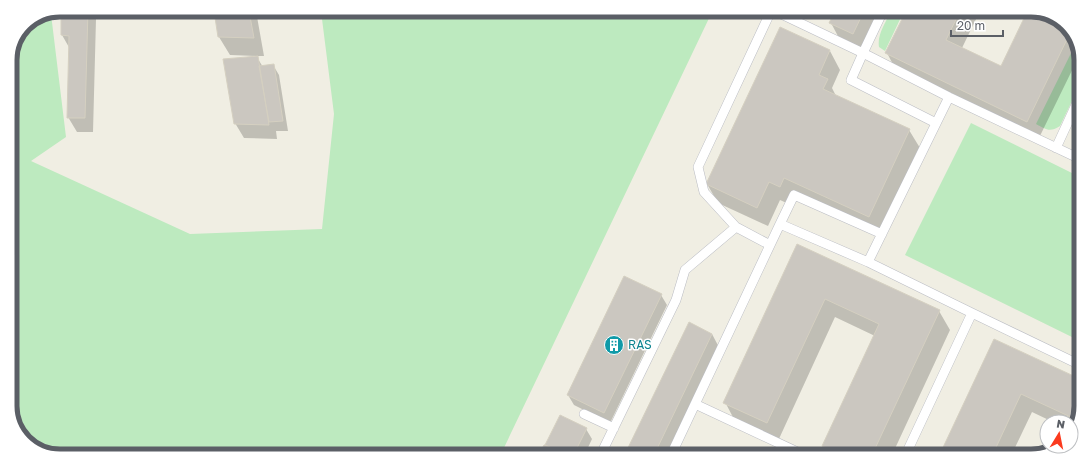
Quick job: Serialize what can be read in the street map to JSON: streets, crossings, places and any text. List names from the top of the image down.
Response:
{
  "places": {
    "building": ["RAS"]
  },
  "scale_bar": "20 m",
  "north": "top"
}
